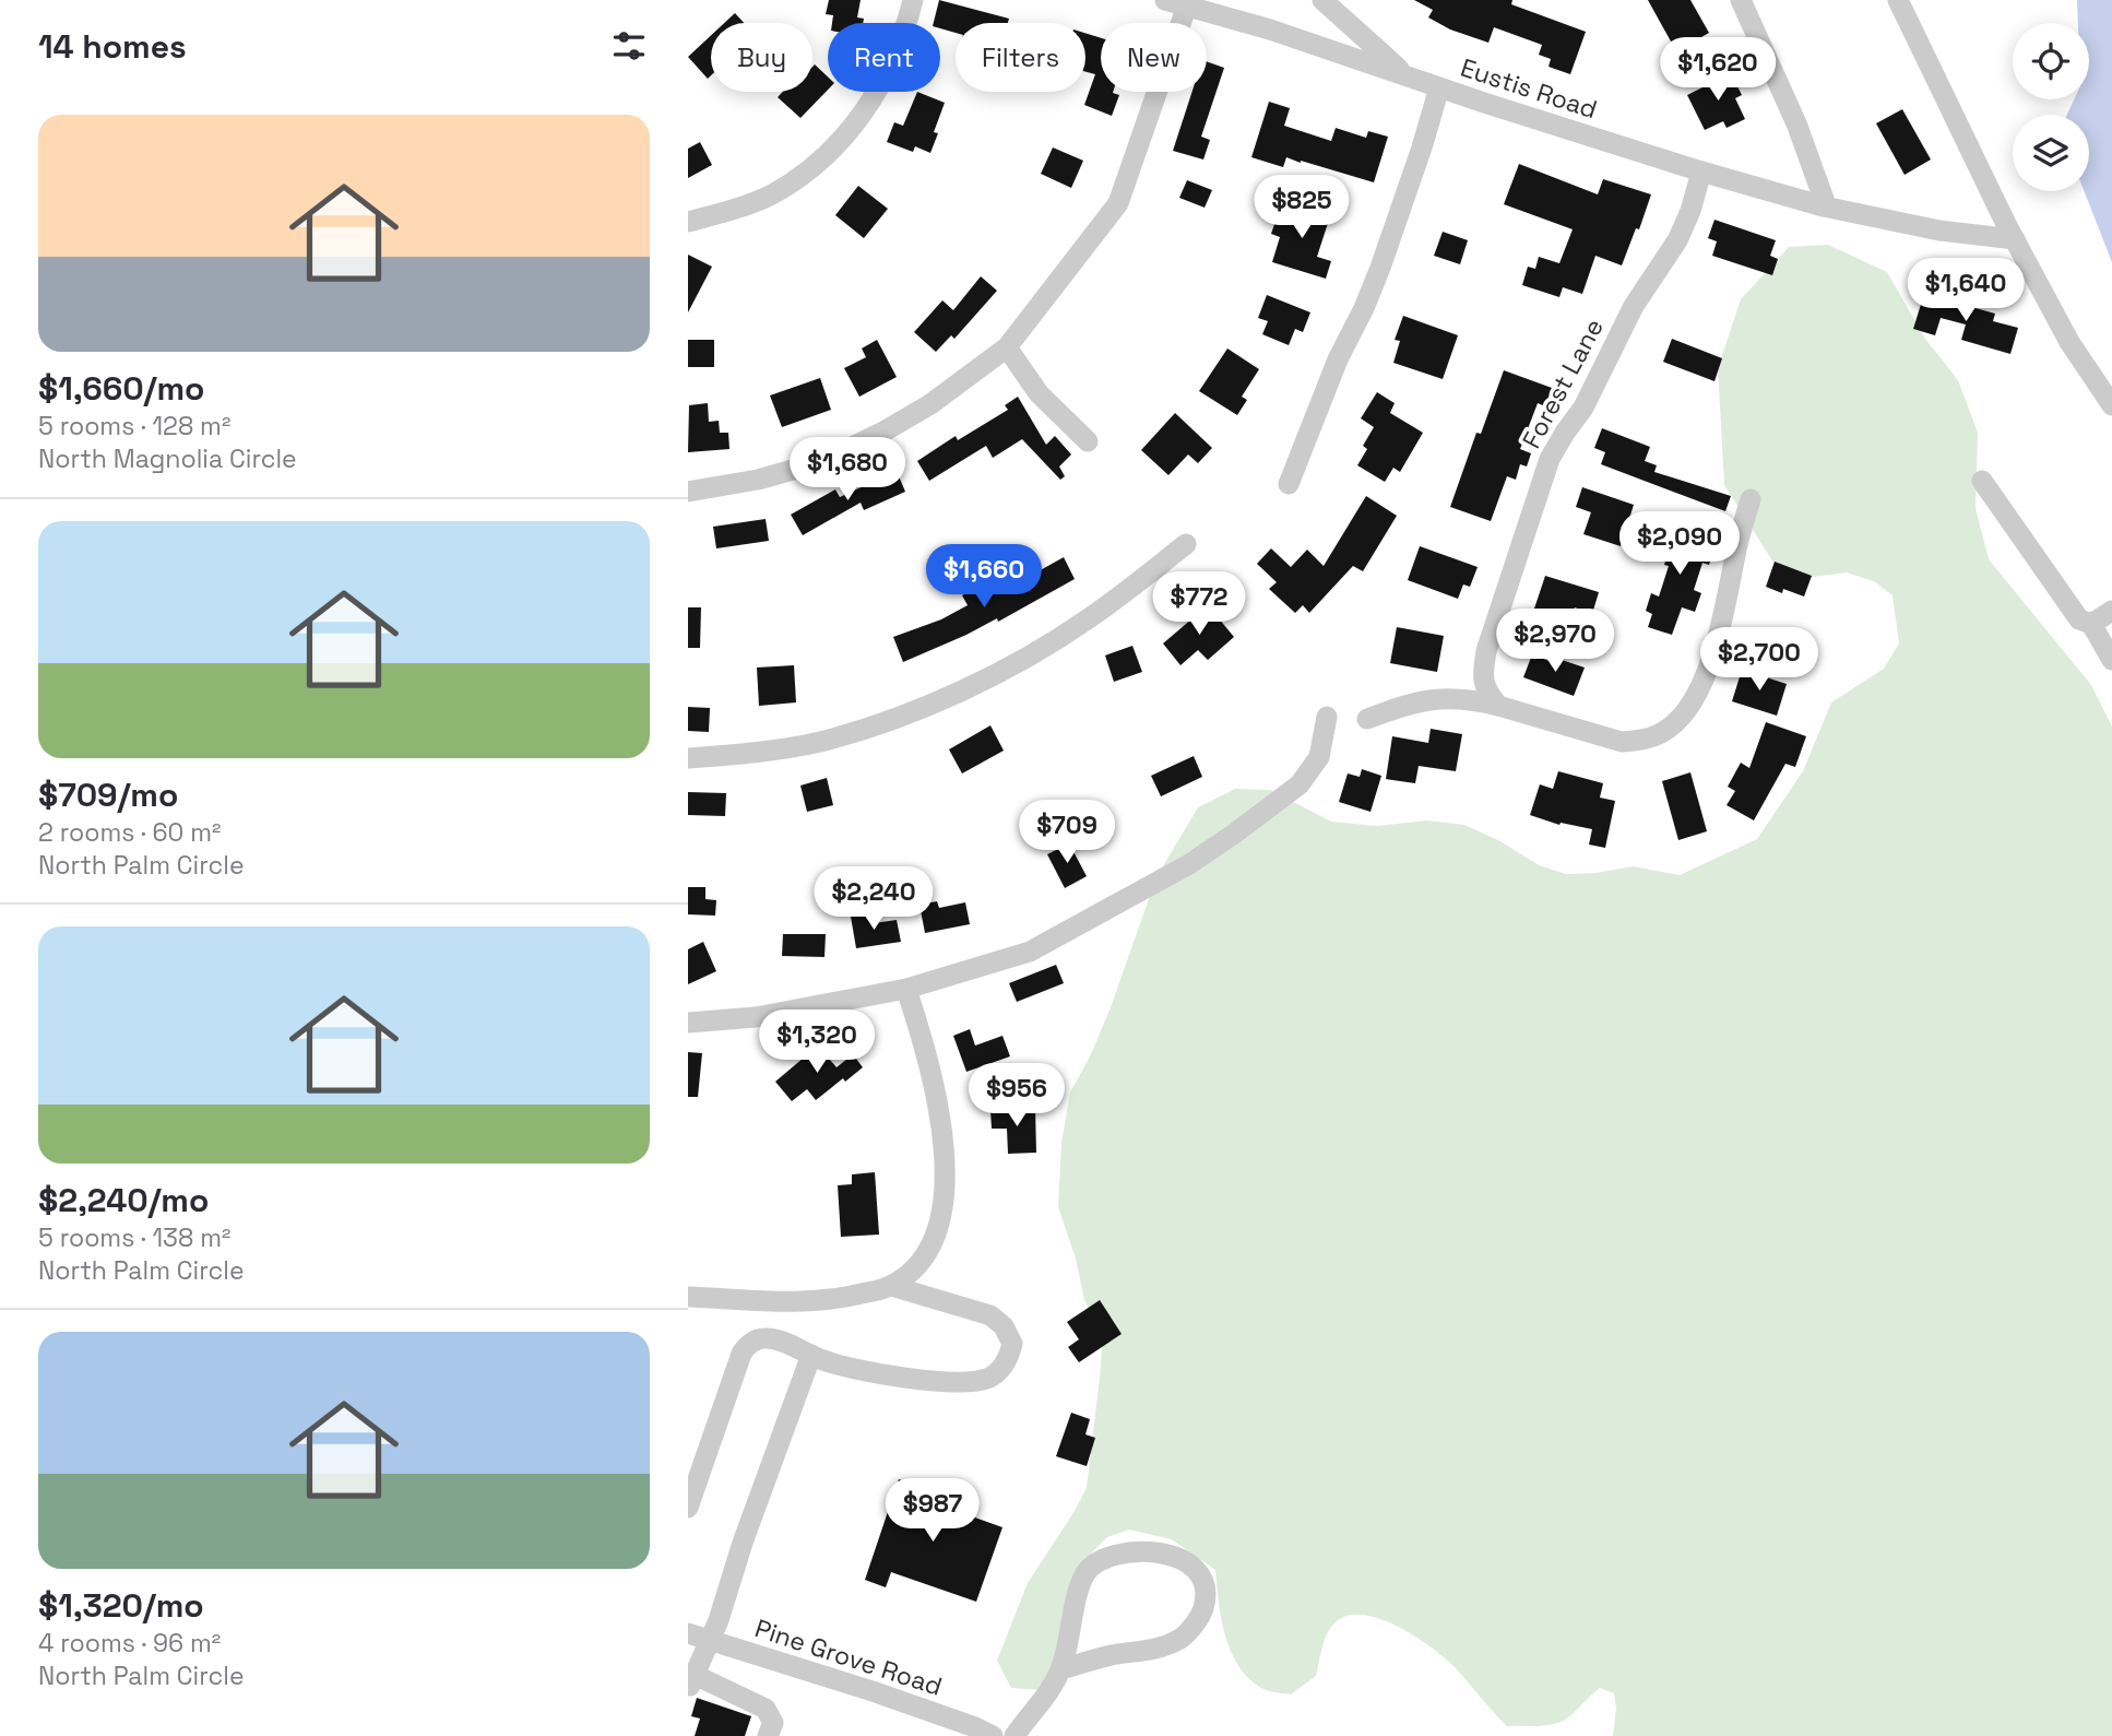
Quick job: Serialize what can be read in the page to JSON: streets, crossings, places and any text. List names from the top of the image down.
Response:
{
  "streets": {
    "street": ["Eustis Road", "Forest Lane", "Pine Grove Road"]
  },
  "crossings": [
    ["Eustis Road", "Forest Lane"]
  ],
  "page": {
    "heading": "14 homes",
    "chip": [
      "Buy",
      "Rent",
      "Filters",
      "New"
    ],
    "price": [
      "$1,620",
      "$825",
      "$1,640",
      "$1,680",
      "$2,090",
      "$1,660",
      "$772",
      "$2,970",
      "$2,700",
      "$709",
      "$2,240",
      "$1,320",
      "$956",
      "$987"
    ],
    "list": [
      {
        "name": "$1,660/mo",
        "note": "5 rooms · 128 m² · North Magnolia Circle"
      },
      {
        "name": "$709/mo",
        "note": "2 rooms · 60 m² · North Palm Circle"
      },
      {
        "name": "$2,240/mo",
        "note": "5 rooms · 138 m² · North Palm Circle"
      },
      {
        "name": "$1,320/mo",
        "note": "4 rooms · 96 m² · North Palm Circle"
      }
    ]
  }
}
